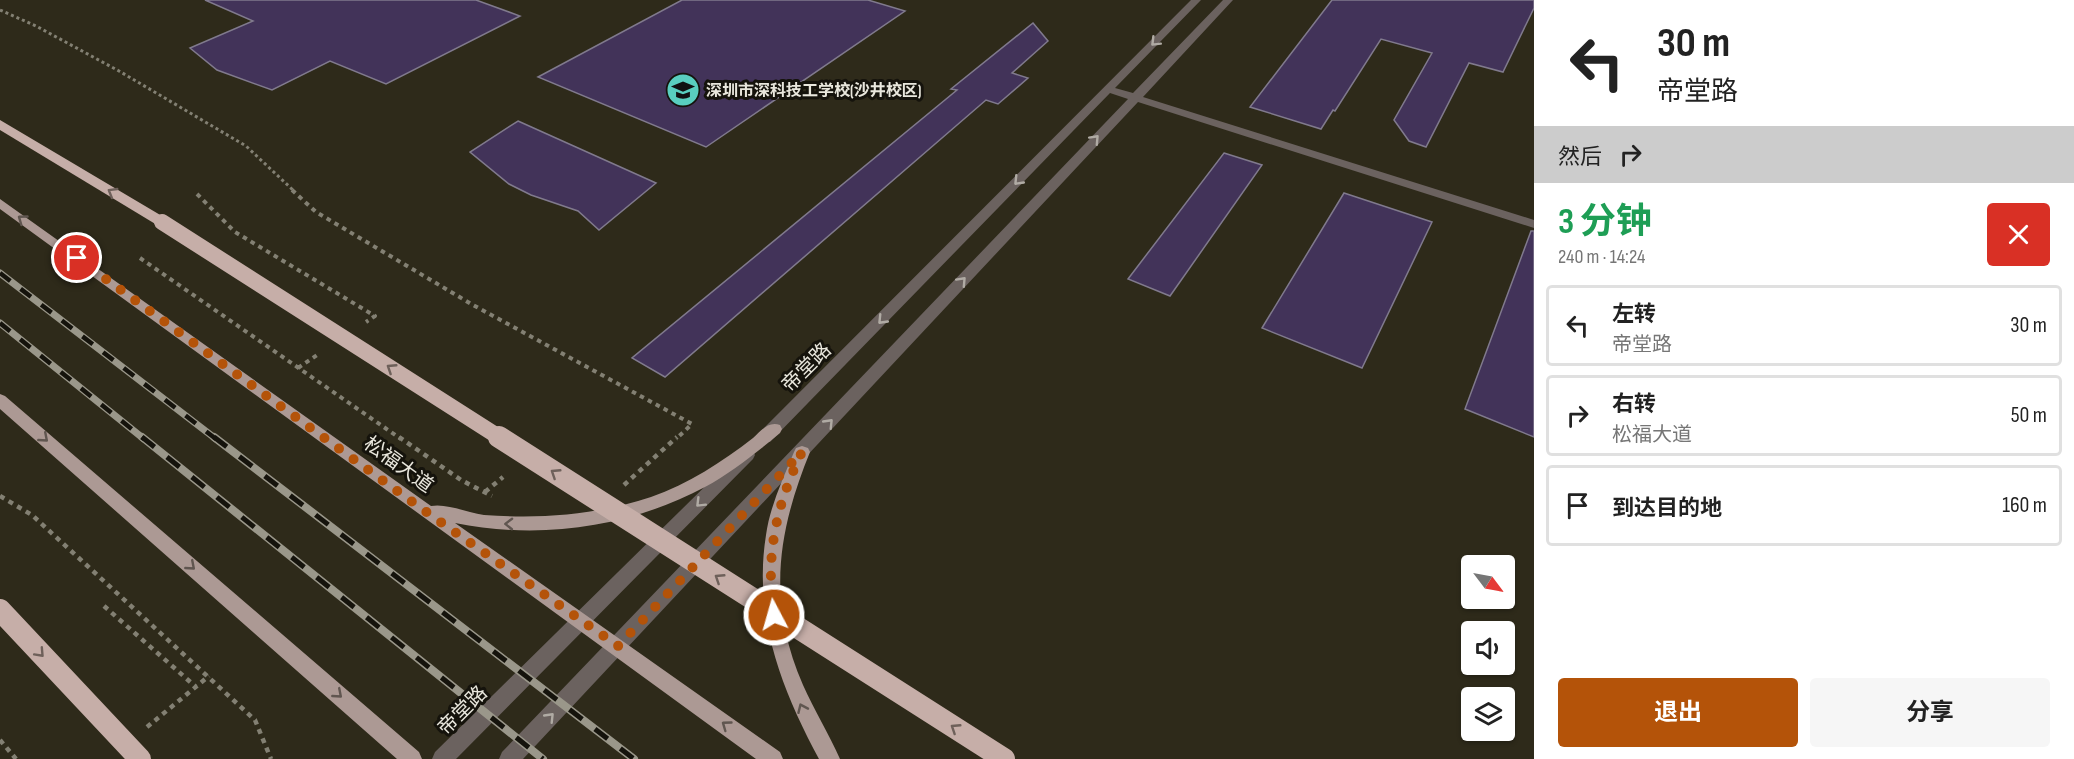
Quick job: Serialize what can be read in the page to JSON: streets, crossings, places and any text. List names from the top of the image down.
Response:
{
  "streets": {
    "main road": ["松福大道"],
    "street": ["帝堂路"]
  },
  "crossings": [
    ["帝堂路", "松福大道"]
  ],
  "one_way": ["松福大道"],
  "places": {
    "school or university": ["深圳市深科技工学校(沙井校区)"]
  },
  "north": "bottom right",
  "page": {
    "turn": ["30 m", "帝堂路"],
    "then": "然后",
    "heading": ["3 分钟", "240 m · 14:24"],
    "list": [
      {
        "name": "左转",
        "note": "帝堂路",
        "value": "30 m"
      },
      {
        "name": "右转",
        "note": "松福大道",
        "value": "50 m"
      },
      {
        "name": "到达目的地",
        "value": "160 m"
      }
    ],
    "buttons": ["退出", "分享"]
  }
}
